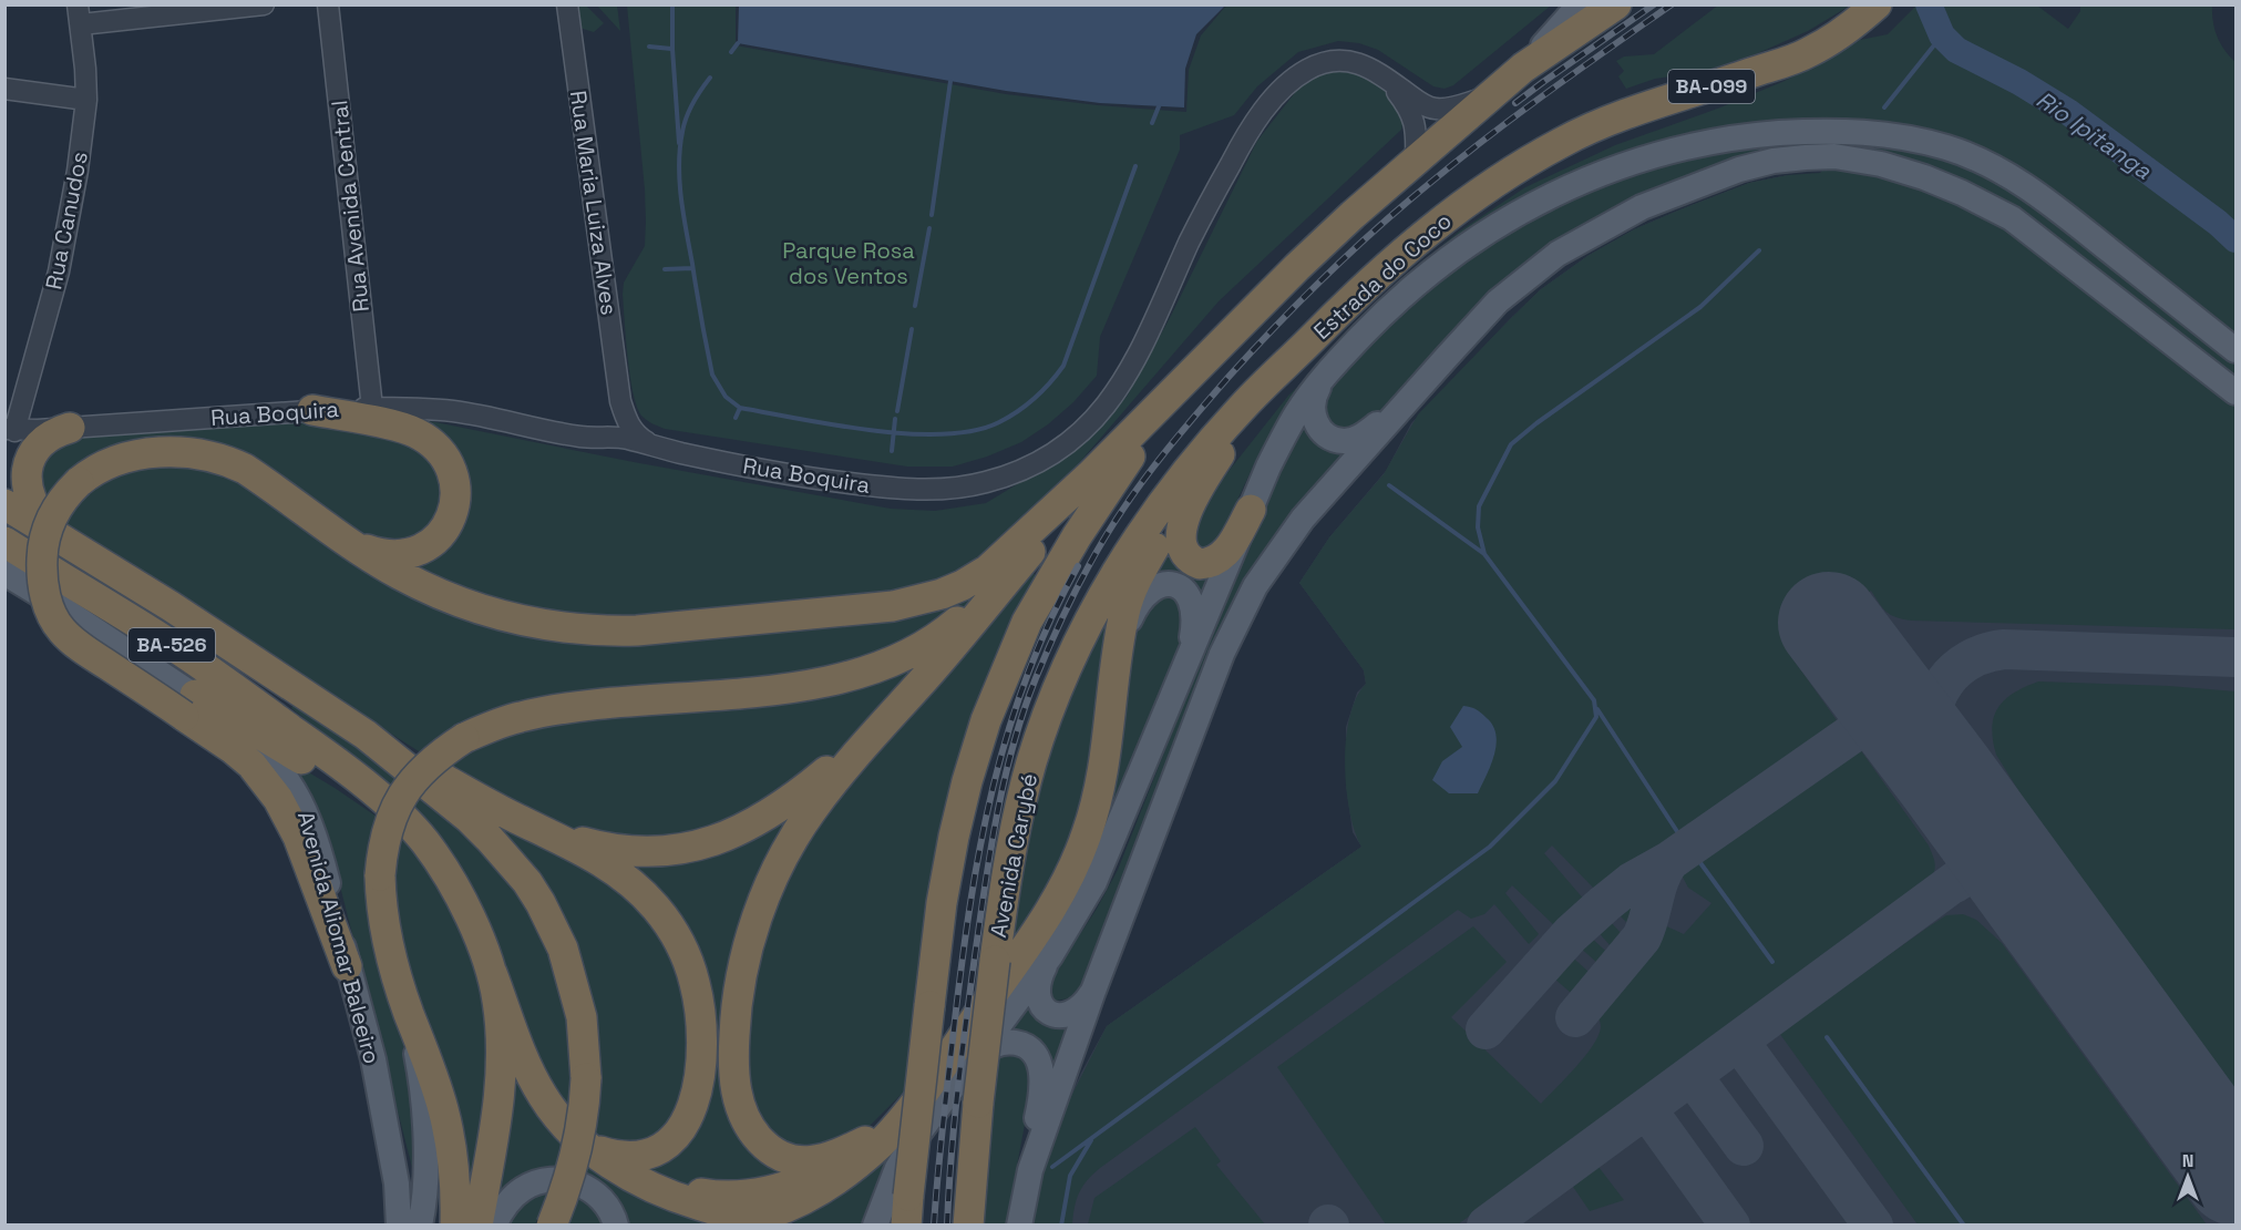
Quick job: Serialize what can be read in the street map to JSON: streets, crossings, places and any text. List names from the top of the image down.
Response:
{
  "streets": {
    "highway": [
      "BA-099",
      "Estrada do Coco",
      "BA-526",
      "Avenida Carybé"
    ],
    "main road": ["Avenida Aliomar Baleeiro"],
    "street": [
      "Rua Maria Luiza Alves",
      "Rua Avenida Central",
      "Rua Canudos",
      "Rua Boquira"
    ]
  },
  "crossings": [
    ["Rua Maria Luiza Alves", "Rua Boquira"],
    ["Rua Avenida Central", "Rua Boquira"],
    ["Rua Canudos", "Rua Boquira"],
    ["Estrada do Coco", "Avenida Carybé"]
  ],
  "water": ["Rio Ipitanga"],
  "parks": ["Parque Rosa dos Ventos"],
  "north": "top"
}
